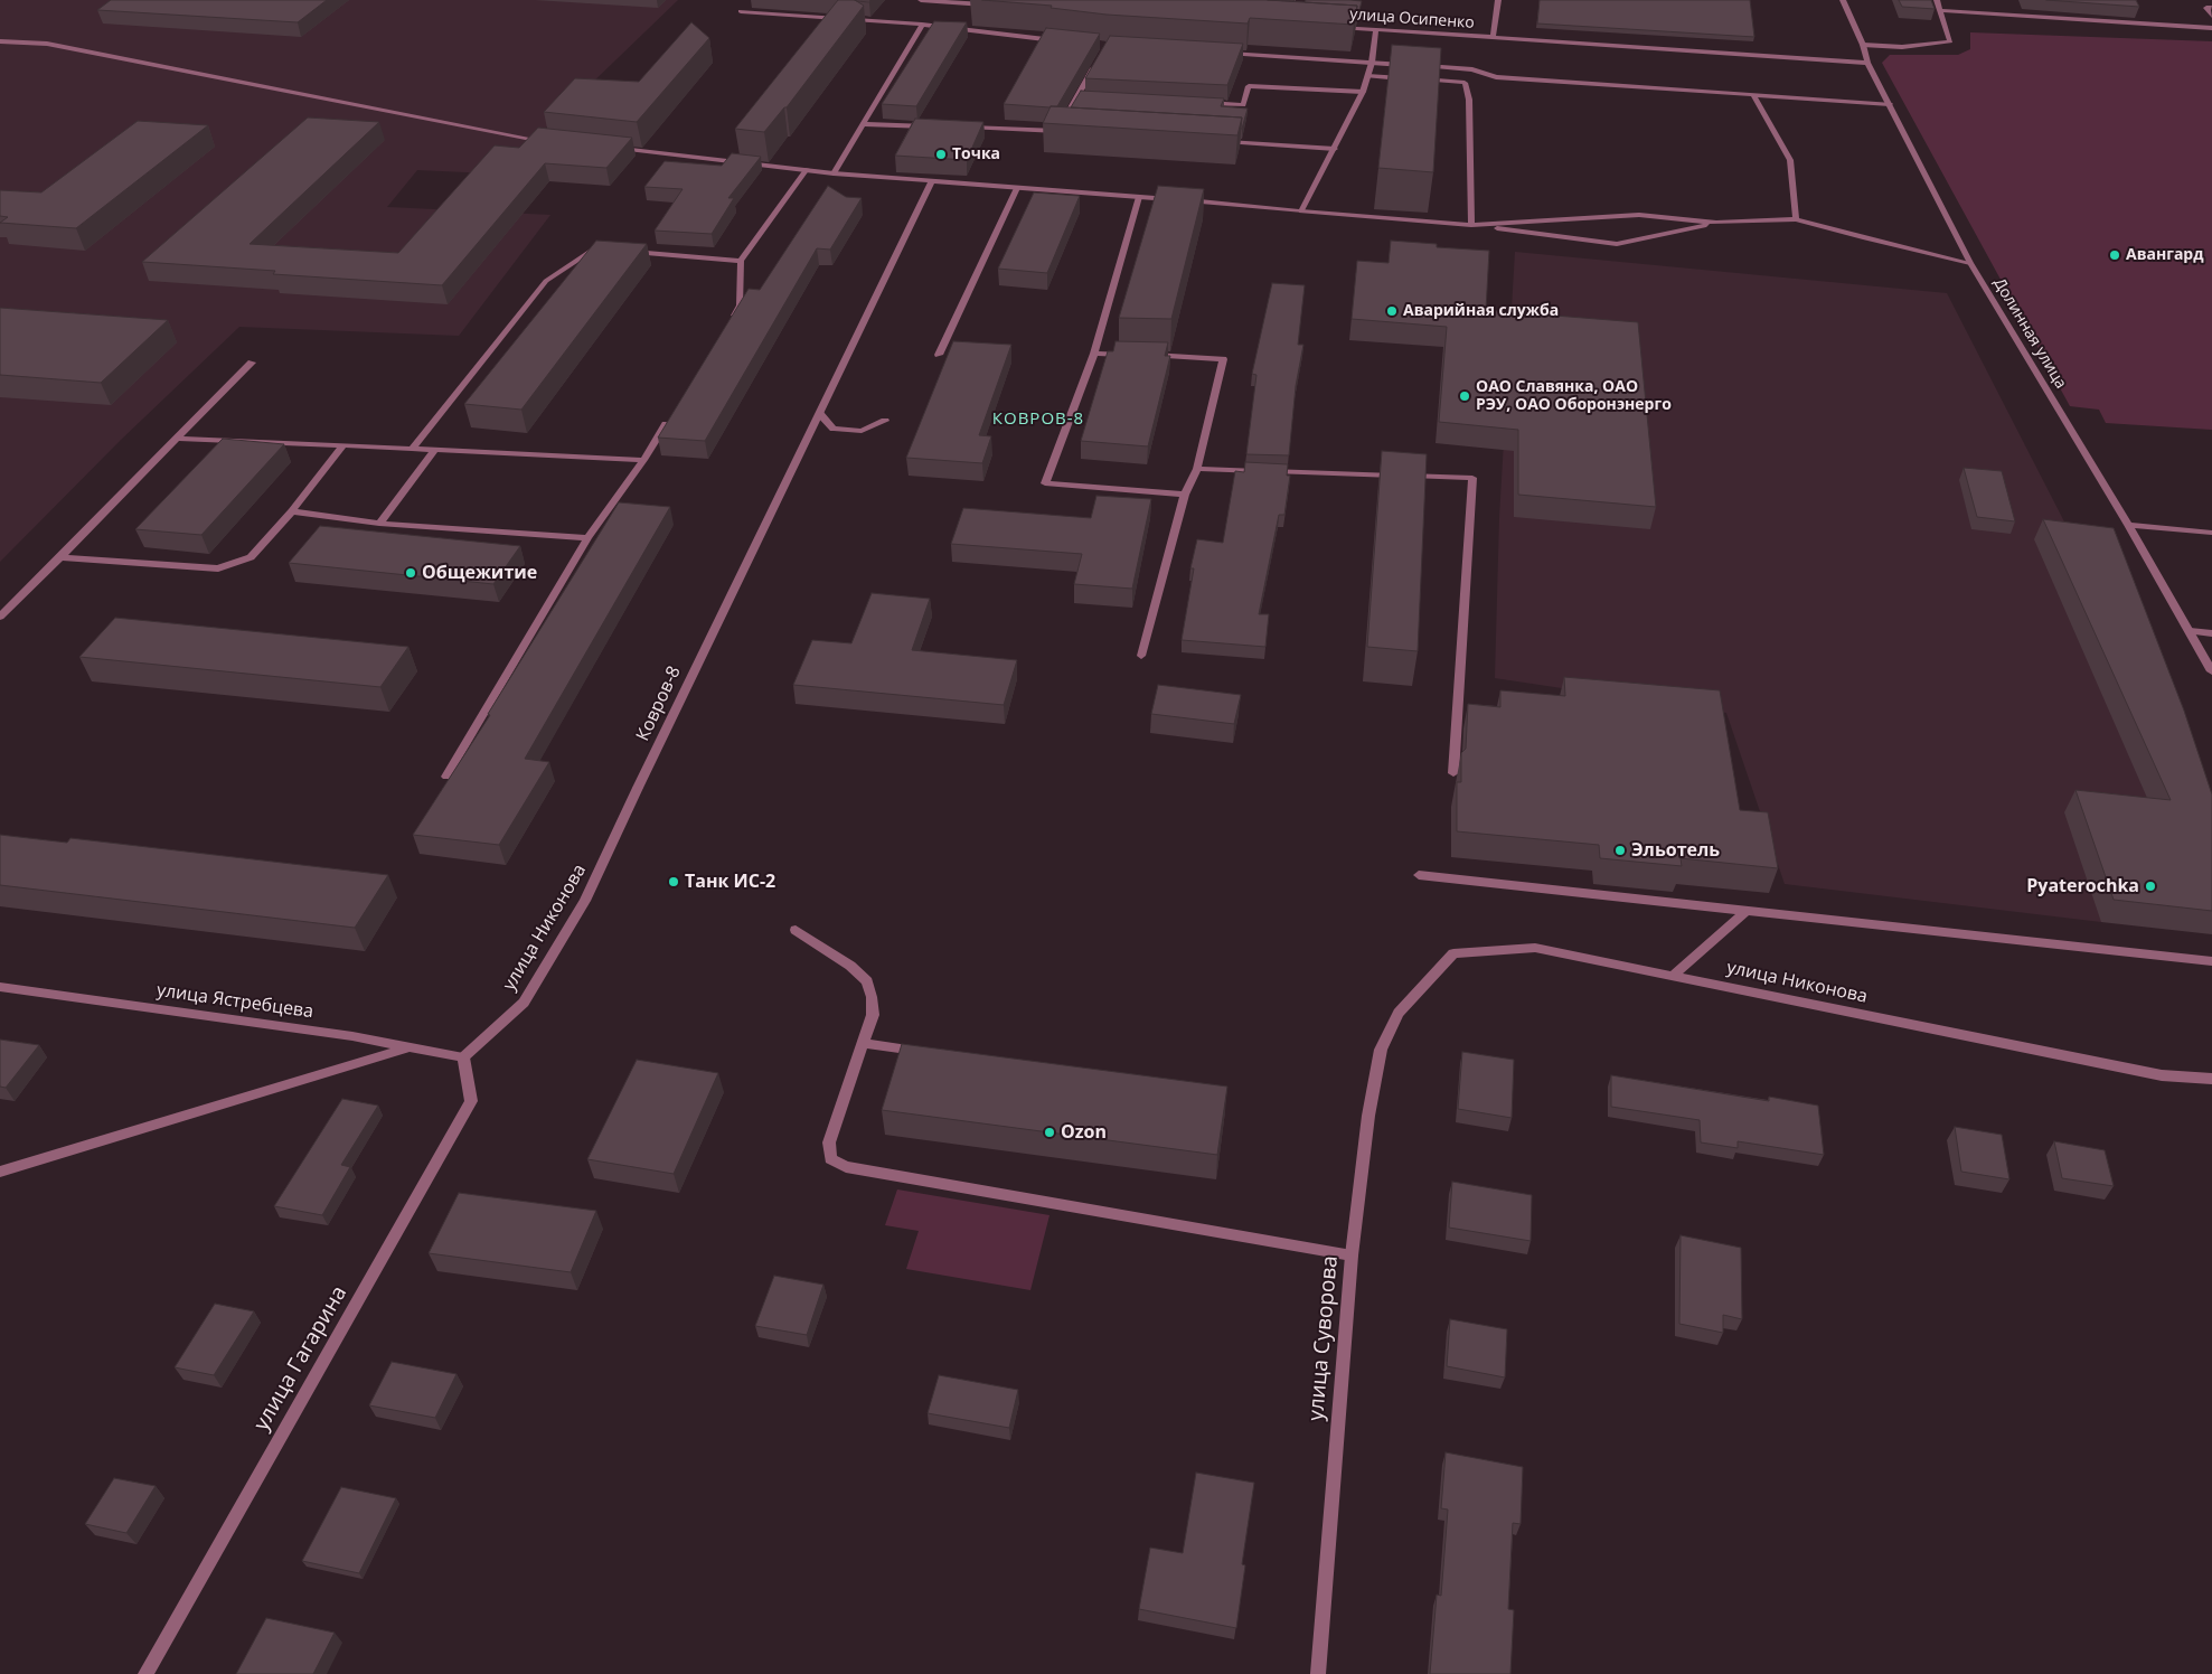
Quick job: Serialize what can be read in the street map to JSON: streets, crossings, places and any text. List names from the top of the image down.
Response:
{
  "streets": {
    "street": [
      "улица Осипенко",
      "Долинная улица",
      "Ковров-8",
      "улица Никонова",
      "улица Ястребцева",
      "улица Суворова",
      "улица Гагарина"
    ]
  },
  "crossings": [
    ["улица Осипенко", "Долинная улица"],
    ["Ковров-8", "улица Никонова"],
    ["улица Никонова", "улица Ястребцева"],
    ["улица Никонова", "улица Суворова"],
    ["улица Никонова", "улица Гагарина"],
    ["улица Ястребцева", "улица Гагарина"]
  ],
  "districts": ["КОВРОВ-8"],
  "places": [
    "Точка",
    "Авангард",
    "Аварийная служба",
    "ОАО Славянка, ОАО РЭУ, ОАО Оборонэнерго",
    "Общежитие",
    "Эльотель",
    "Танк ИС-2",
    "Pyaterochka",
    "Ozon"
  ]
}
